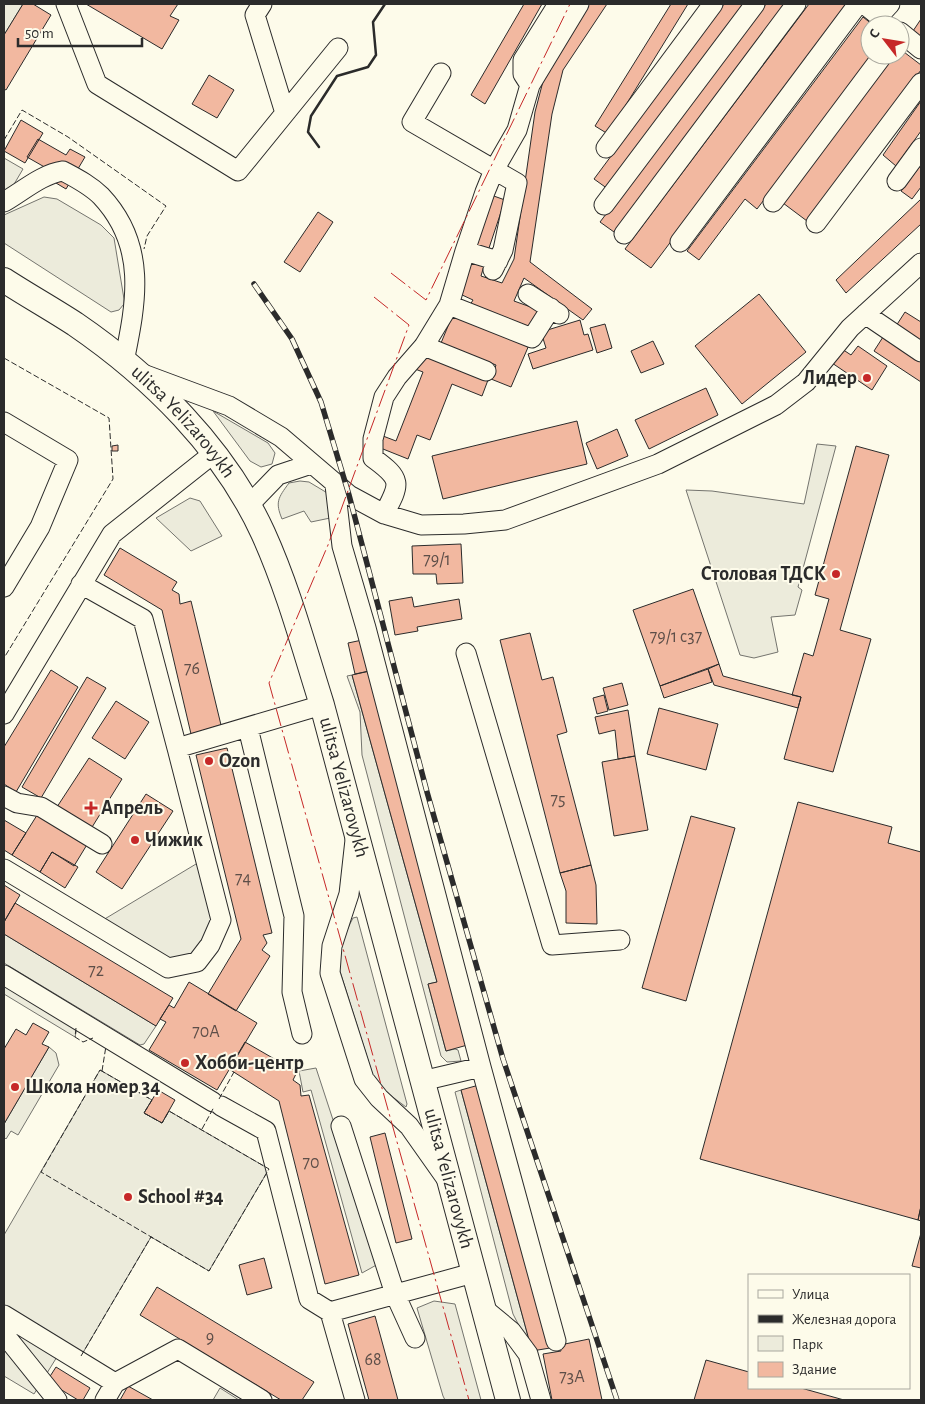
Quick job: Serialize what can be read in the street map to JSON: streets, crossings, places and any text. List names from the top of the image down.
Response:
{
  "streets": {
    "main road": ["ulitsa Yelizarovykh"]
  },
  "places": {
    "other": [
      "Лидер",
      "Столовая ТДСК",
      "Ozon",
      "Чижик",
      "Хобби-центр",
      "Школа номер 34",
      "School #34"
    ],
    "health": ["Апрель"]
  },
  "house_numbers": [
    "79/1",
    "79/1 с37",
    "76",
    "75",
    "74",
    "72",
    "70А",
    "70",
    "9",
    "68",
    "73А"
  ],
  "legend": [
    "Улица",
    "Железная дорога",
    "Парк",
    "Здание"
  ],
  "scale_bar": "50 m",
  "north": "top left"
}
